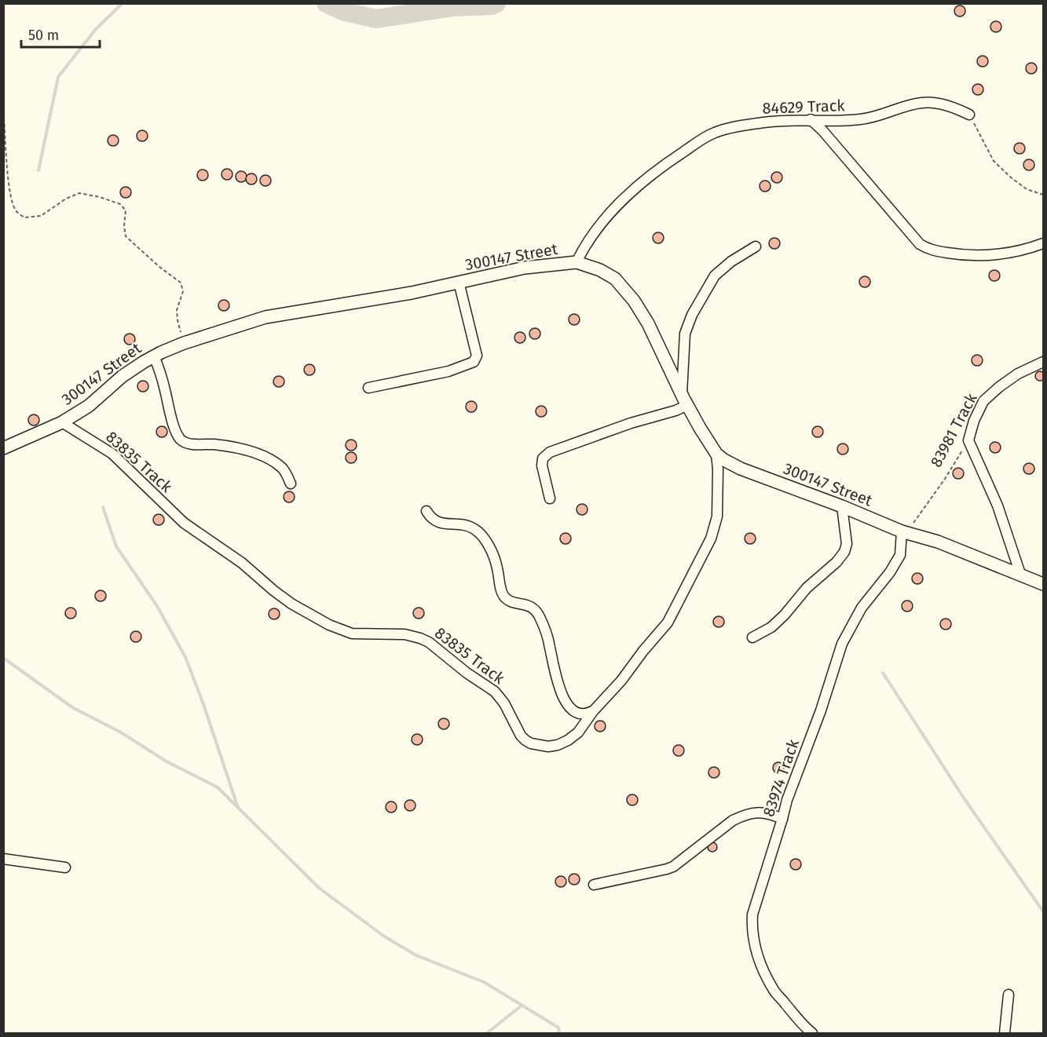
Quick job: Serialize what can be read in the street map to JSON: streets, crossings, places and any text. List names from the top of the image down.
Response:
{
  "streets": {
    "street": [
      "84629 Track",
      "300147 Street",
      "83981 Track",
      "83835 Track",
      "83974 Track"
    ]
  },
  "crossings": [
    ["84629 Track", "300147 Street"],
    ["300147 Street", "83835 Track"],
    ["300147 Street", "83974 Track"]
  ],
  "scale_bar": "50 m"
}
